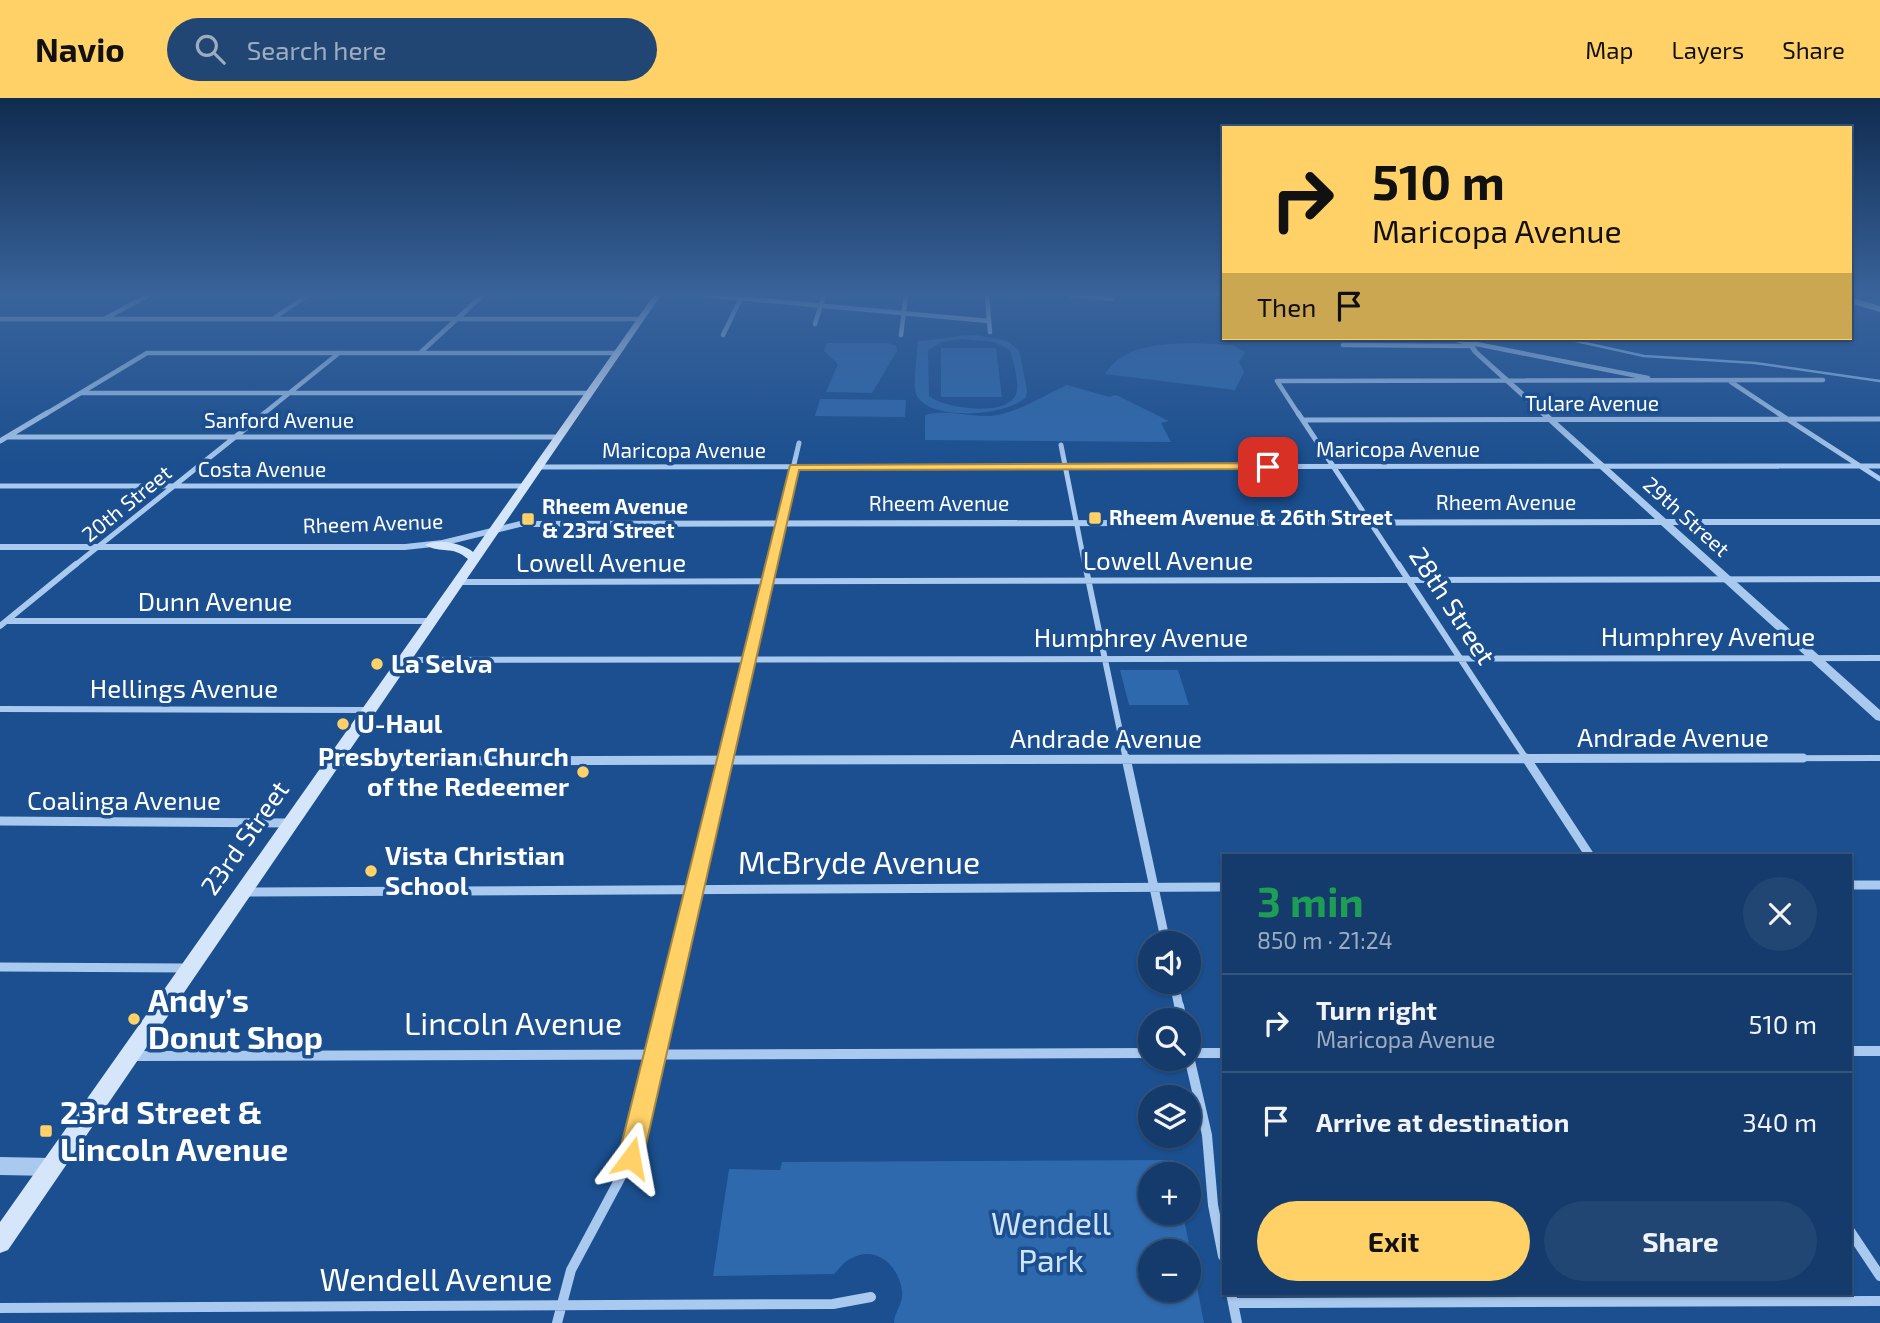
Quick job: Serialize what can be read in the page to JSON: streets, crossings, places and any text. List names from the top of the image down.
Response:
{
  "streets": {
    "main road": ["23rd Street"],
    "street": [
      "Tulare Avenue",
      "Sanford Avenue",
      "Maricopa Avenue",
      "Costa Avenue",
      "Rheem Avenue",
      "20th Street",
      "29th Street",
      "Lowell Avenue",
      "Dunn Avenue",
      "28th Street",
      "Humphrey Avenue",
      "Hellings Avenue",
      "Andrade Avenue",
      "Coalinga Avenue",
      "McBryde Avenue",
      "Lincoln Avenue",
      "Wendell Avenue"
    ]
  },
  "crossings": [
    ["Tulare Avenue", "29th Street"],
    ["Tulare Avenue", "28th Street"],
    ["Sanford Avenue", "20th Street"],
    ["Sanford Avenue", "23rd Street"],
    ["Maricopa Avenue", "29th Street"],
    ["Maricopa Avenue", "28th Street"],
    ["Maricopa Avenue", "23rd Street"],
    ["Costa Avenue", "20th Street"],
    ["Costa Avenue", "23rd Street"],
    ["Rheem Avenue", "20th Street"],
    ["Rheem Avenue", "29th Street"],
    ["Rheem Avenue", "28th Street"],
    ["Rheem Avenue", "23rd Street"],
    ["20th Street", "Dunn Avenue"],
    ["29th Street", "Lowell Avenue"],
    ["29th Street", "28th Street"],
    ["29th Street", "Humphrey Avenue"],
    ["Lowell Avenue", "28th Street"],
    ["Lowell Avenue", "23rd Street"],
    ["Dunn Avenue", "23rd Street"],
    ["28th Street", "Humphrey Avenue"],
    ["28th Street", "Andrade Avenue"],
    ["Humphrey Avenue", "23rd Street"],
    ["Hellings Avenue", "23rd Street"],
    ["Andrade Avenue", "23rd Street"],
    ["Coalinga Avenue", "23rd Street"],
    ["23rd Street", "McBryde Avenue"],
    ["23rd Street", "Lincoln Avenue"]
  ],
  "parks": ["Wendell Park"],
  "places": {
    "transit": ["Rheem Avenue & 26th Street", "Rheem Avenue & 23rd Street", "23rd Street & Lincoln Avenue"],
    "other": [
      "La Selva",
      "U-Haul",
      "Presbyterian Church of the Redeemer",
      "Vista Christian School",
      "Andy’s Donut Shop"
    ]
  },
  "page": {
    "header": "Navio",
    "search": "Search here",
    "nav": ["Map", "Layers", "Share"],
    "turn": ["510 m", "Maricopa Avenue"],
    "then": "Then",
    "heading": ["3 min", "850 m · 21:24"],
    "map_buttons": ["+", "−"],
    "list": [
      {
        "name": "Turn right",
        "note": "Maricopa Avenue",
        "value": "510 m"
      },
      {
        "name": "Arrive at destination",
        "value": "340 m"
      }
    ],
    "buttons": ["Exit", "Share"]
  }
}
